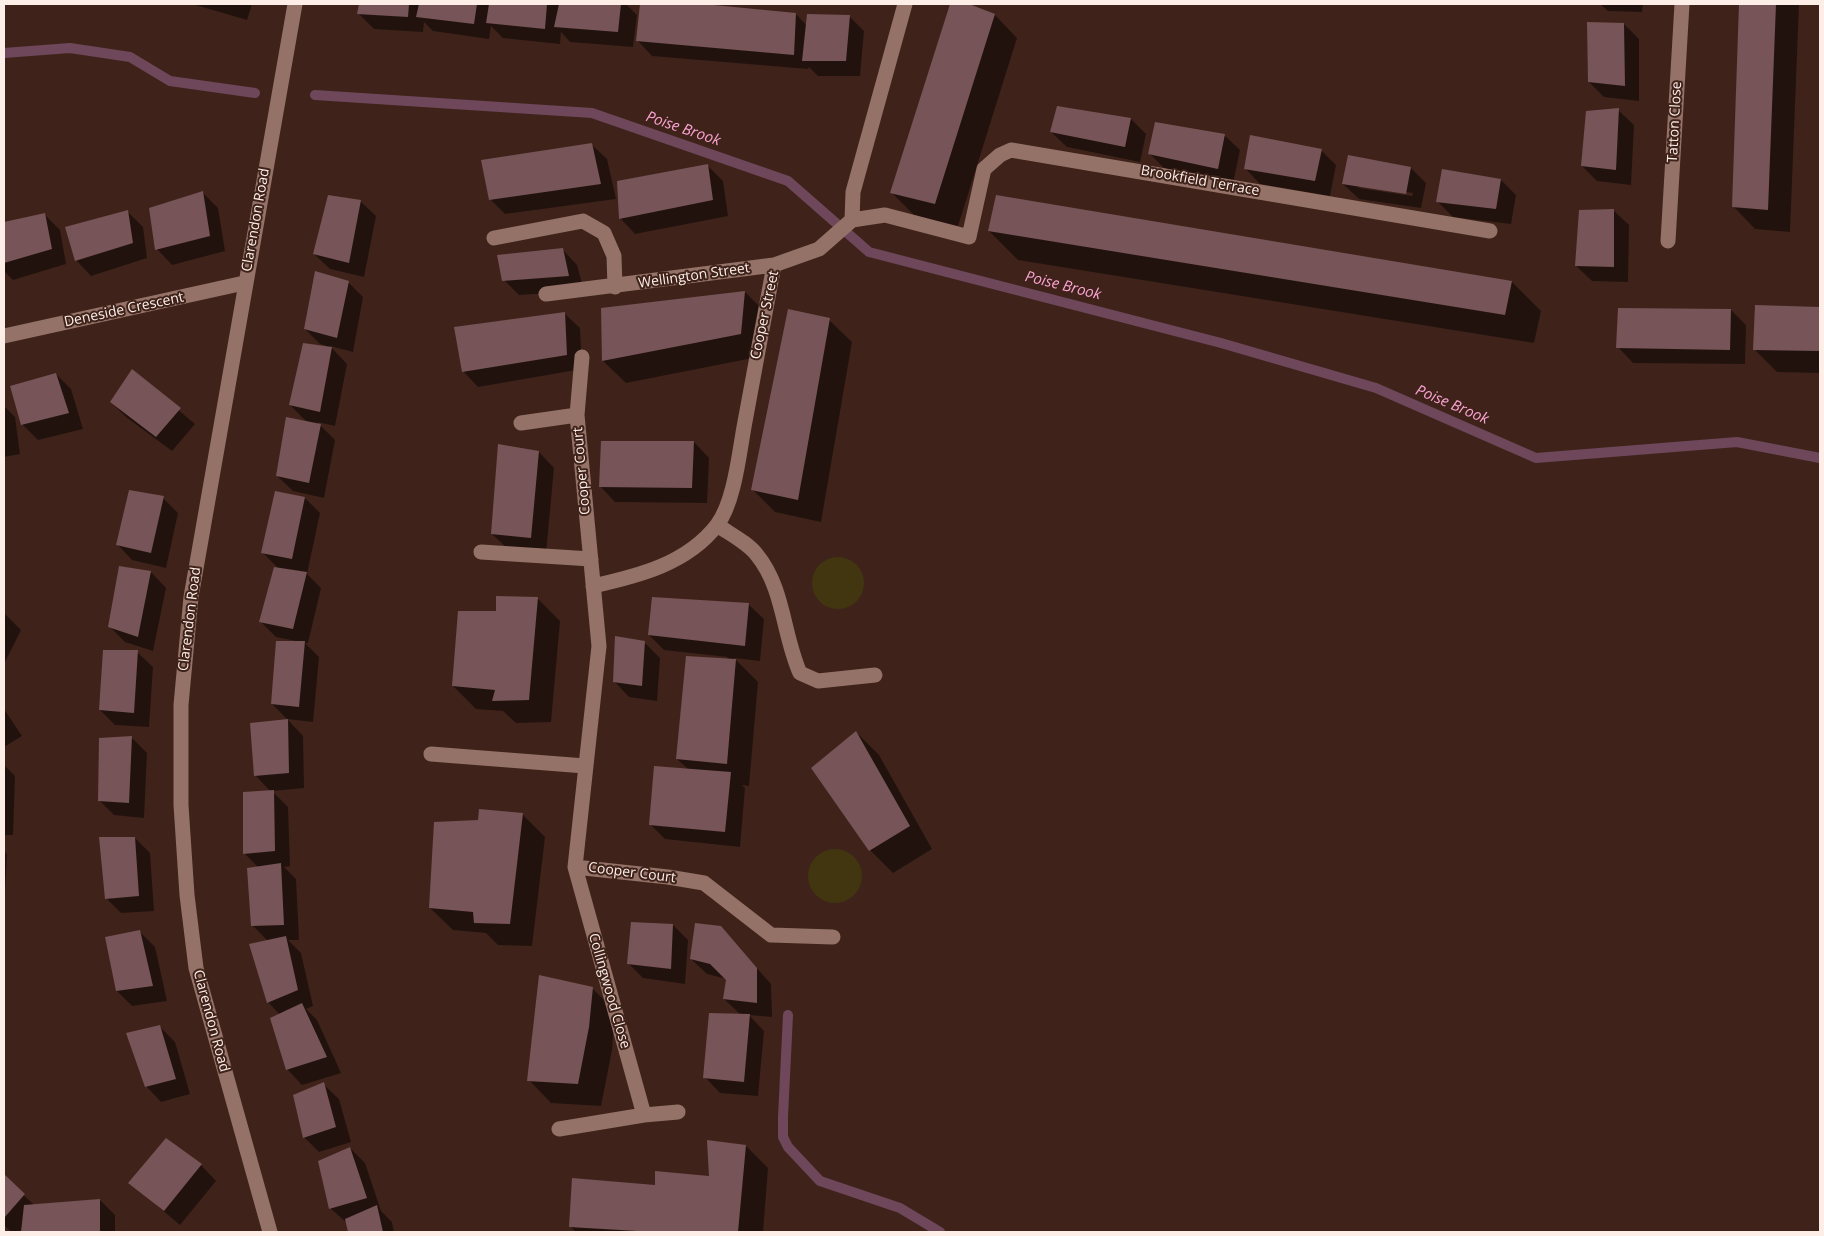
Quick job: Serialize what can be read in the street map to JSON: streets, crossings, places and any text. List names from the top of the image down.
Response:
{
  "streets": {
    "street": [
      "Tatton Close",
      "Brookfield Terrace",
      "Clarendon Road",
      "Wellington Street",
      "Deneside Crescent",
      "Cooper Street",
      "Cooper Court",
      "Collingwood Close"
    ]
  },
  "crossings": [
    ["Brookfield Terrace", "Cooper Street"],
    ["Clarendon Road", "Deneside Crescent"],
    ["Wellington Street", "Cooper Street"],
    ["Cooper Court", "Collingwood Close"]
  ],
  "water": ["Poise Brook"]
}
